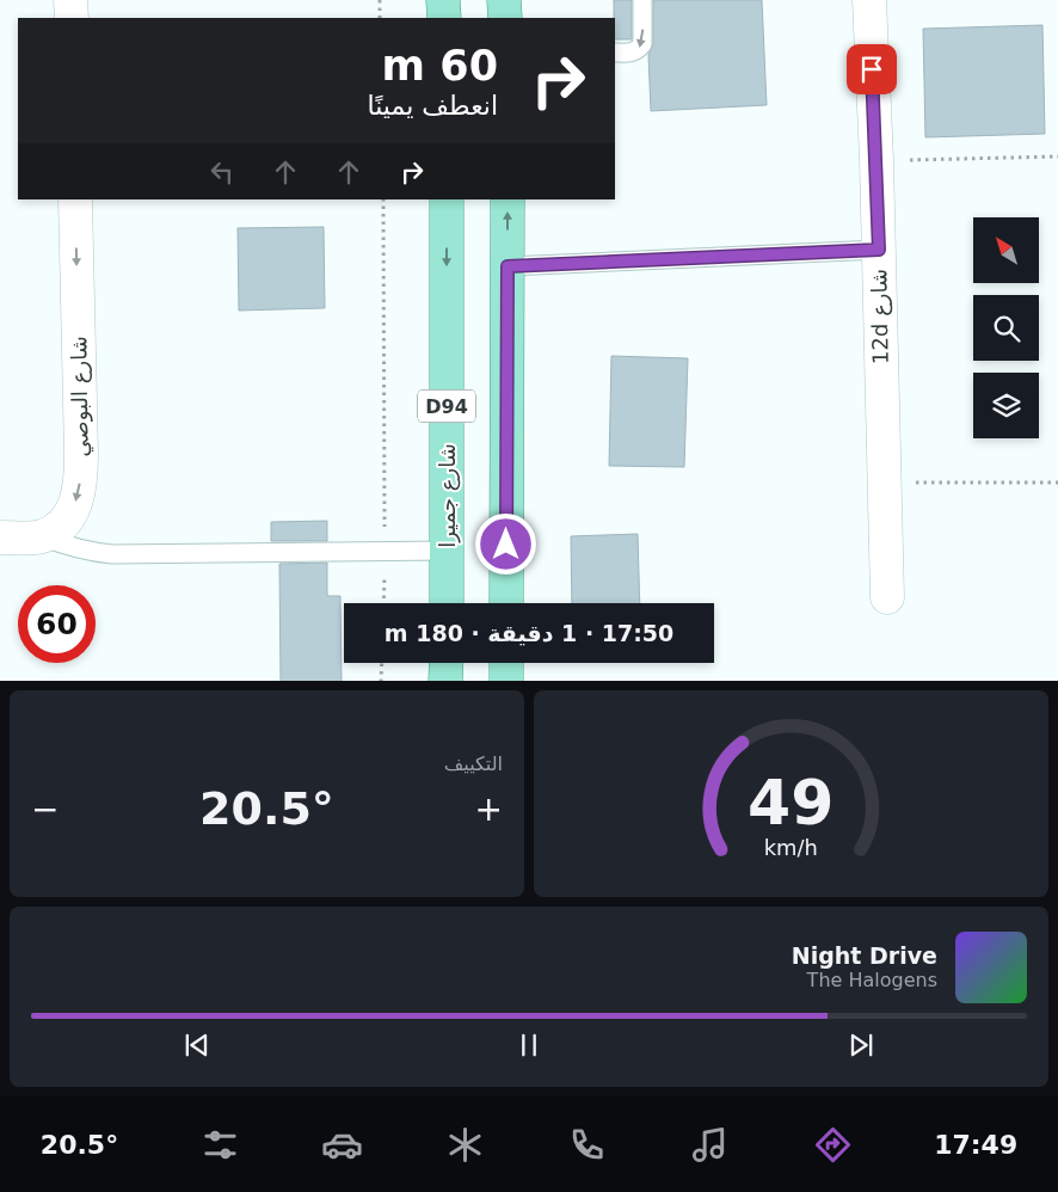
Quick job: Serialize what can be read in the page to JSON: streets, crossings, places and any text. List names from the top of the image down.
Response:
{
  "streets": {
    "main road": ["D94", "شارع جميرا"],
    "street": ["12d شارع", "شارع البوصي"]
  },
  "one_way": ["شارع البوصي"],
  "north": "top left",
  "page": {
    "turn": ["60 m", "انعطف يمينًا"],
    "limit": "60",
    "trip": "17:50 · 1 دقيقة · 180 m",
    "tile": "التكييف",
    "heat": ["−", "20.5°", "+"],
    "song": ["Night Drive", "The Halogens"],
    "tabs": ["17:49", "20.5°"],
    "gauge": ["49", "km/h"]
  }
}
